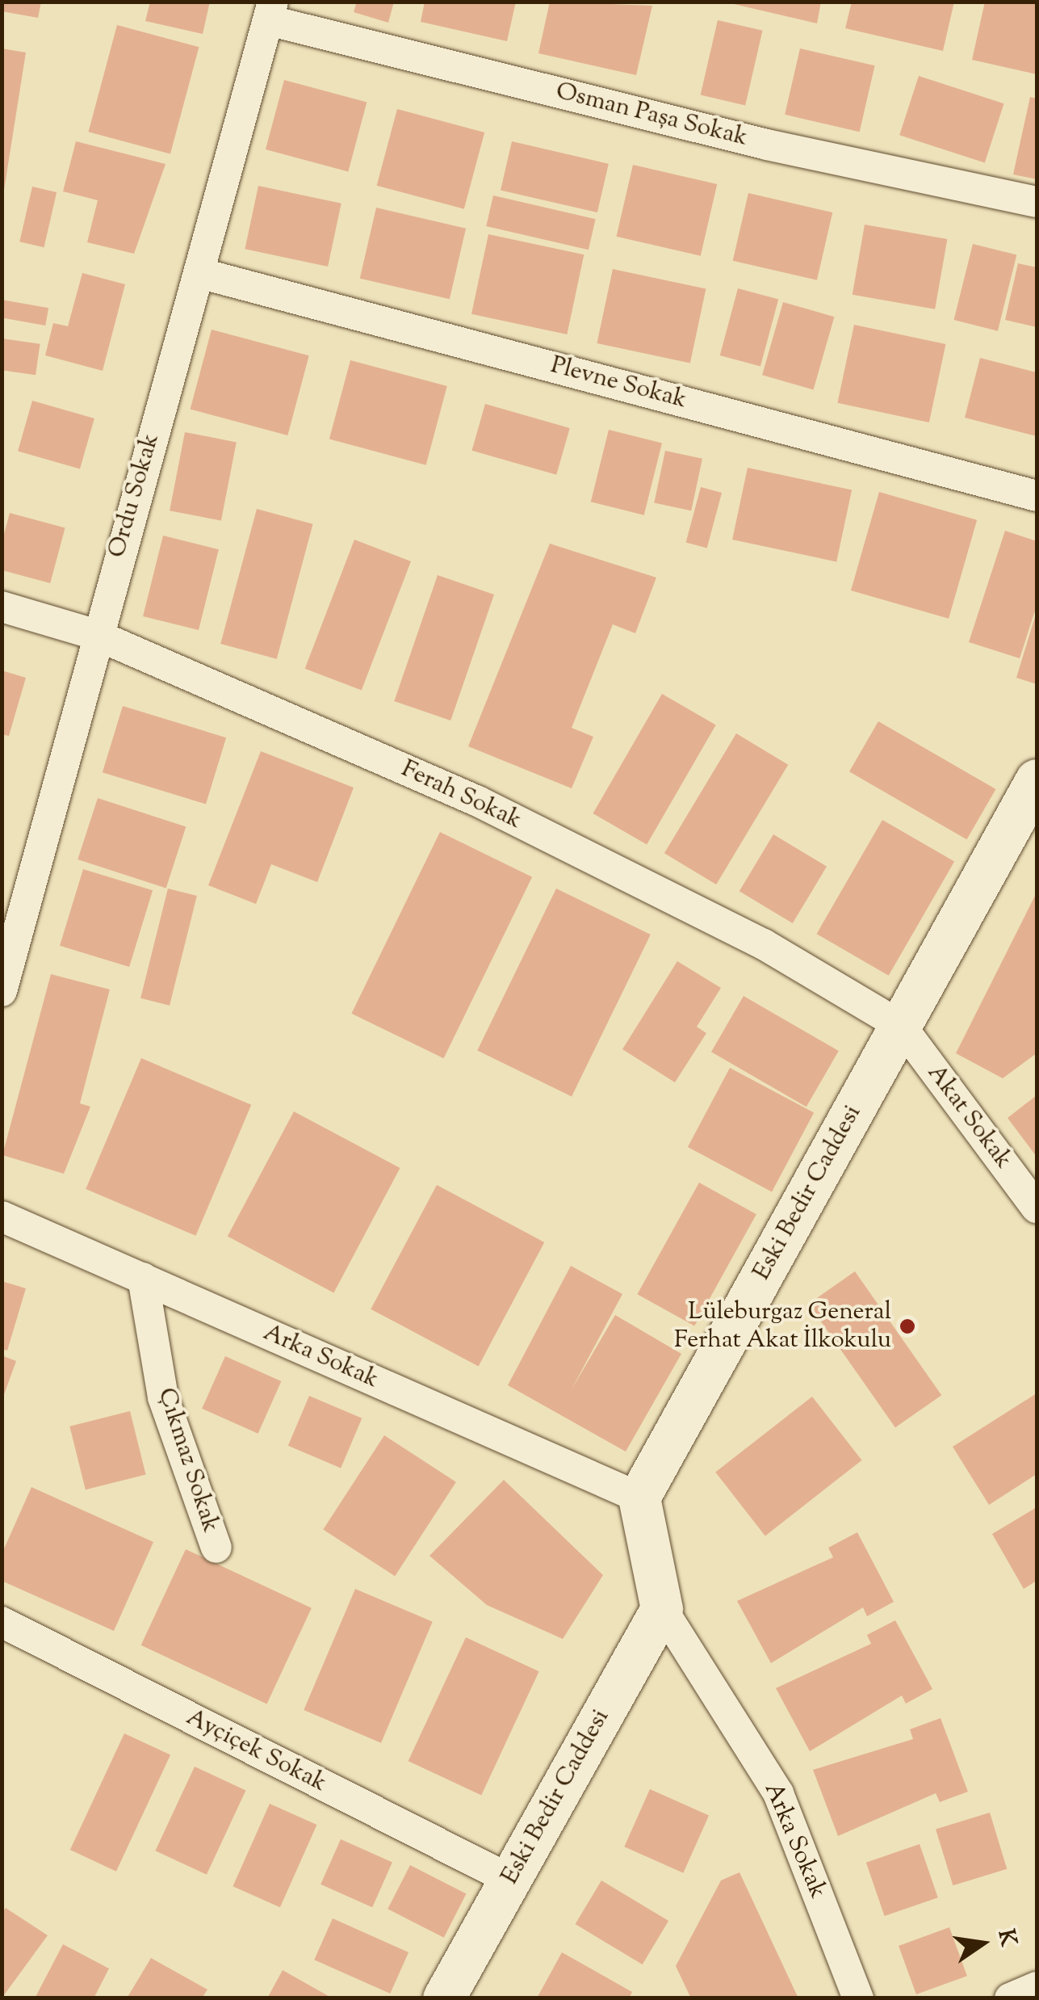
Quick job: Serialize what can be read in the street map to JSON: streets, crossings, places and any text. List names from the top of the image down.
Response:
{
  "streets": {
    "main road": ["Eski Bedir Caddesi"],
    "street": [
      "Osman Paşa Sokak",
      "Plevne Sokak",
      "Ordu Sokak",
      "Ferah Sokak",
      "Akat Sokak",
      "Arka Sokak",
      "Çıkmaz Sokak",
      "Ayçiçek Sokak"
    ]
  },
  "crossings": [
    ["Osman Paşa Sokak", "Ordu Sokak"],
    ["Plevne Sokak", "Ordu Sokak"],
    ["Ordu Sokak", "Ferah Sokak"],
    ["Ferah Sokak", "Akat Sokak"],
    ["Ferah Sokak", "Eski Bedir Caddesi"],
    ["Akat Sokak", "Eski Bedir Caddesi"],
    ["Eski Bedir Caddesi", "Arka Sokak"],
    ["Eski Bedir Caddesi", "Ayçiçek Sokak"],
    ["Arka Sokak", "Çıkmaz Sokak"]
  ],
  "places": ["Lüleburgaz General Ferhat Akat İlkokulu"],
  "north": "right"
}
